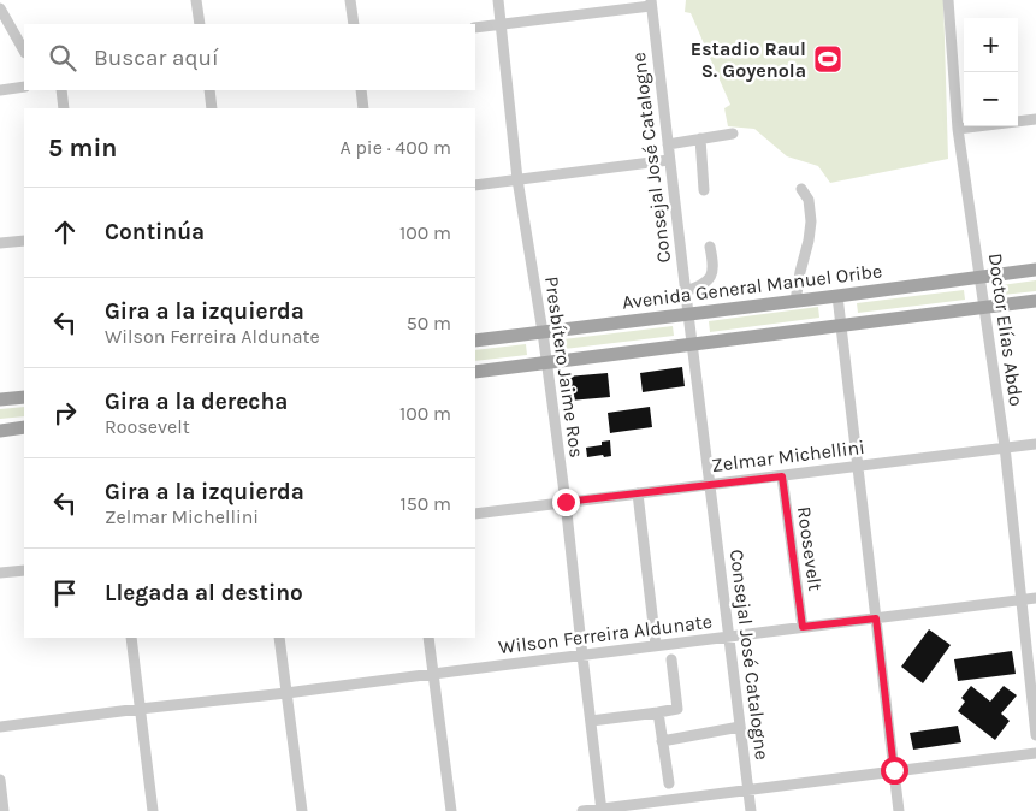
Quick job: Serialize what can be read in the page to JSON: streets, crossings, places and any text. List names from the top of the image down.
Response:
{
  "streets": {
    "main road": ["Avenida General Manuel Oribe"],
    "street": [
      "Consejal José Catalogne",
      "Doctor Elías Abdo",
      "Presbítero Jaime Ros",
      "Zelmar Michellini",
      "Roosevelt",
      "Wilson Ferreira Aldunate"
    ]
  },
  "crossings": [
    ["Consejal José Catalogne", "Avenida General Manuel Oribe"],
    ["Consejal José Catalogne", "Zelmar Michellini"],
    ["Consejal José Catalogne", "Wilson Ferreira Aldunate"],
    ["Avenida General Manuel Oribe", "Doctor Elías Abdo"],
    ["Avenida General Manuel Oribe", "Presbítero Jaime Ros"],
    ["Doctor Elías Abdo", "Zelmar Michellini"],
    ["Doctor Elías Abdo", "Wilson Ferreira Aldunate"],
    ["Presbítero Jaime Ros", "Zelmar Michellini"],
    ["Presbítero Jaime Ros", "Wilson Ferreira Aldunate"],
    ["Zelmar Michellini", "Roosevelt"],
    ["Roosevelt", "Wilson Ferreira Aldunate"]
  ],
  "places": {
    "sports": ["Estadio Raul S. Goyenola"]
  },
  "page": {
    "map_buttons": ["+", "−"],
    "search": "Buscar aquí",
    "heading": ["5 min", "A pie · 400 m"],
    "list": [
      ["Continúa", "100 m"],
      ["Gira a la izquierda", "Wilson Ferreira Aldunate", "50 m"],
      ["Gira a la derecha", "Roosevelt", "100 m"],
      ["Gira a la izquierda", "Zelmar Michellini", "150 m"],
      "Llegada al destino"
    ]
  }
}
